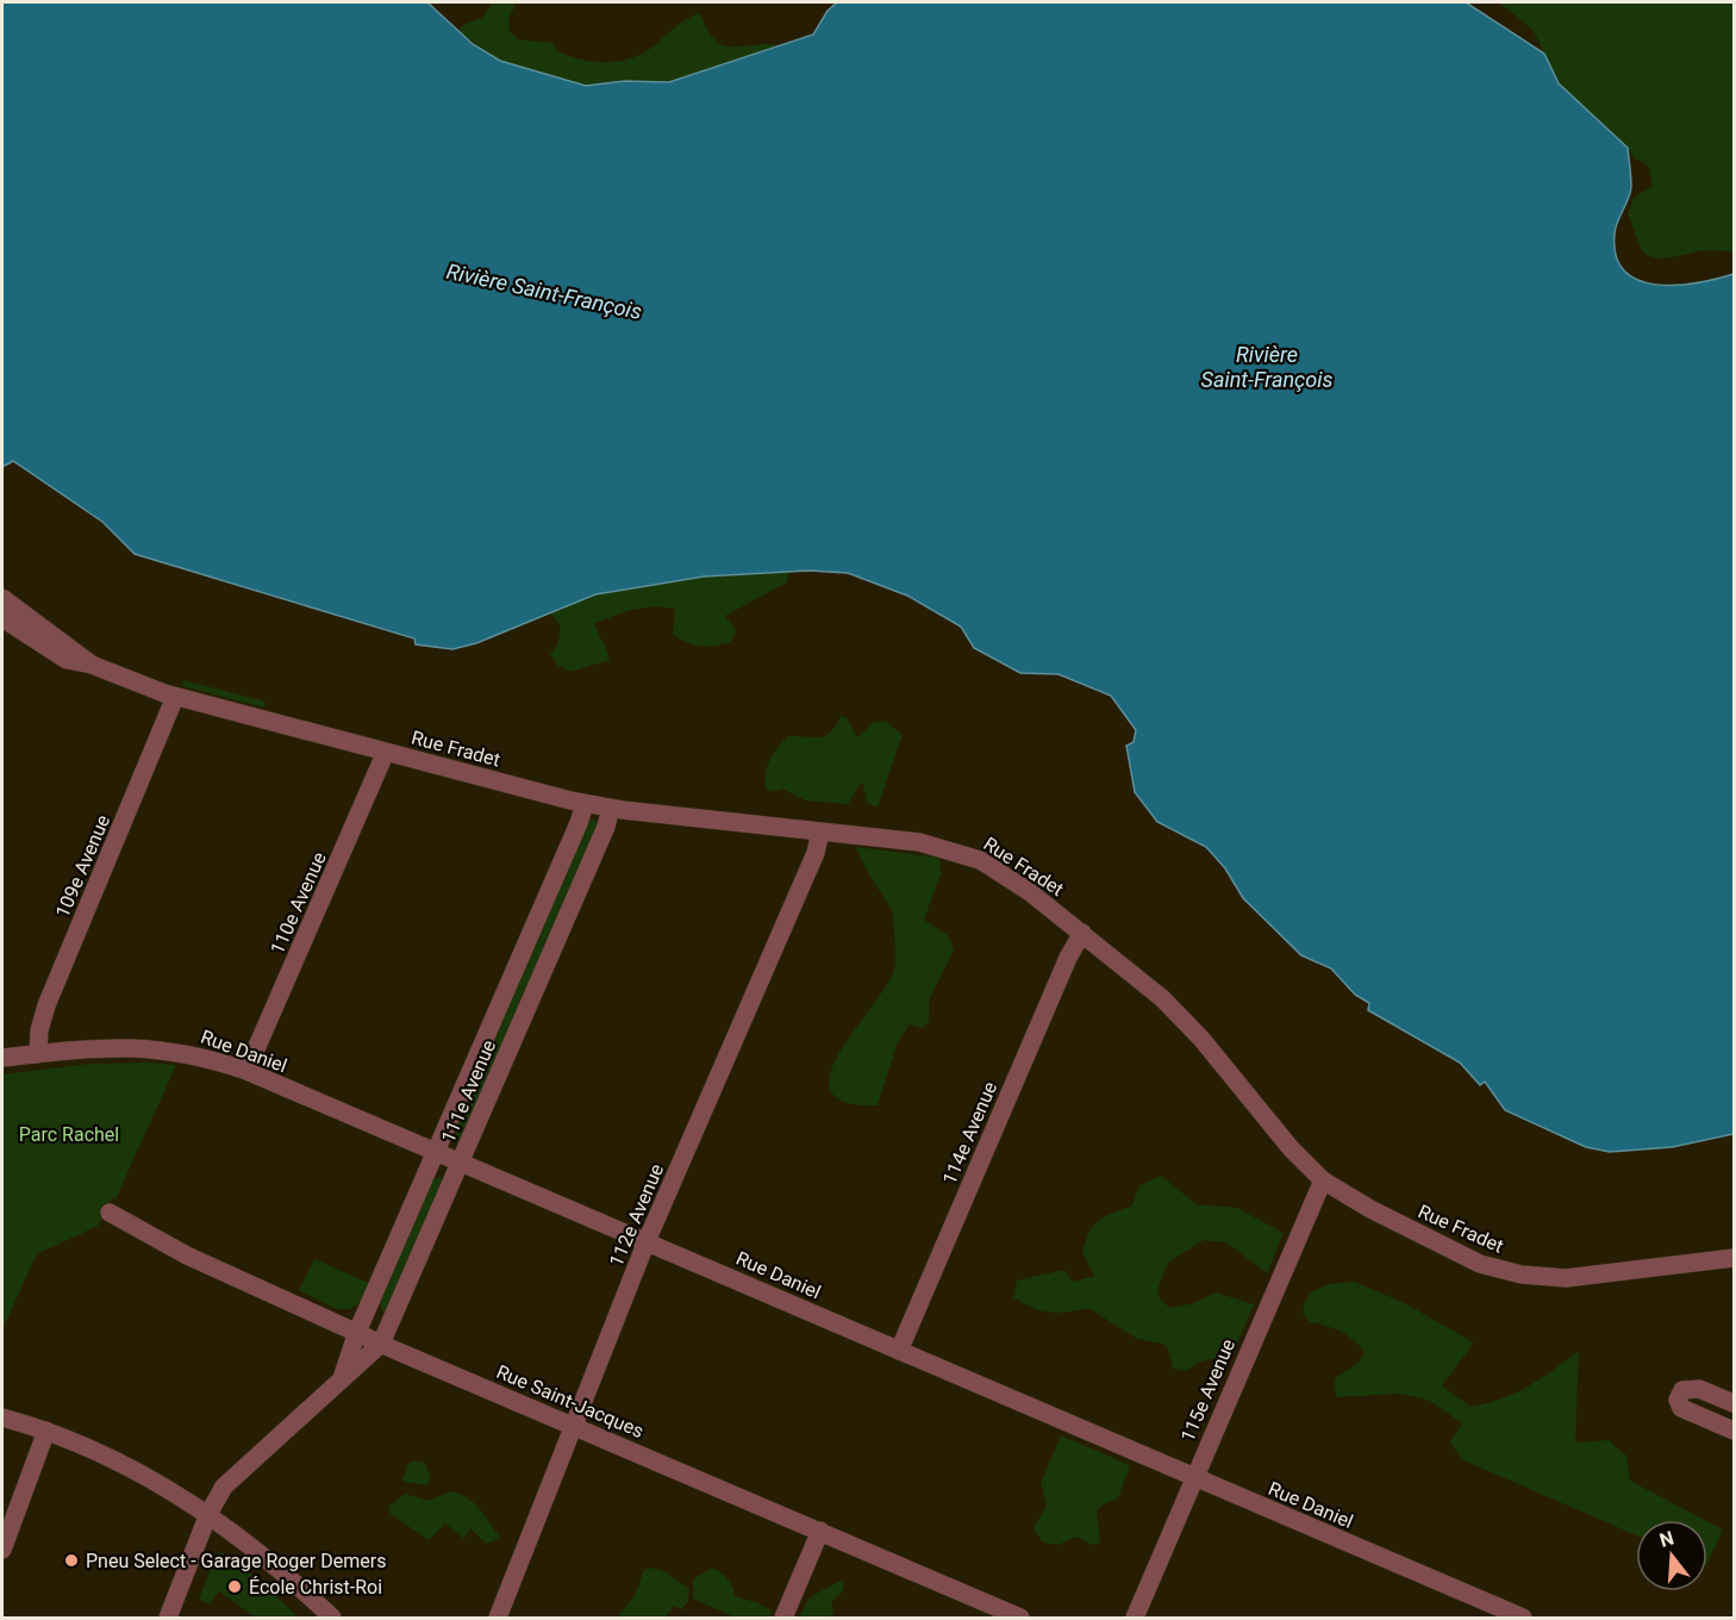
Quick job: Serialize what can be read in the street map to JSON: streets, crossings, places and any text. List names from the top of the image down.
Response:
{
  "streets": {
    "street": [
      "Rue Fradet",
      "109e Avenue",
      "110e Avenue",
      "Rue Daniel",
      "111e Avenue",
      "114e Avenue",
      "112e Avenue",
      "115e Avenue",
      "Rue Saint-Jacques"
    ]
  },
  "crossings": [
    ["Rue Fradet", "109e Avenue"],
    ["Rue Fradet", "110e Avenue"],
    ["Rue Fradet", "111e Avenue"],
    ["Rue Fradet", "114e Avenue"],
    ["Rue Fradet", "112e Avenue"],
    ["Rue Fradet", "115e Avenue"],
    ["109e Avenue", "Rue Daniel"],
    ["110e Avenue", "Rue Daniel"],
    ["Rue Daniel", "111e Avenue"],
    ["Rue Daniel", "114e Avenue"],
    ["Rue Daniel", "112e Avenue"],
    ["Rue Daniel", "115e Avenue"],
    ["111e Avenue", "Rue Saint-Jacques"],
    ["112e Avenue", "Rue Saint-Jacques"]
  ],
  "water": ["Rivière Saint-François"],
  "parks": ["Parc Rachel"],
  "places": ["Pneu Select - Garage Roger Demers", "École Christ-Roi"],
  "north": "top"
}
